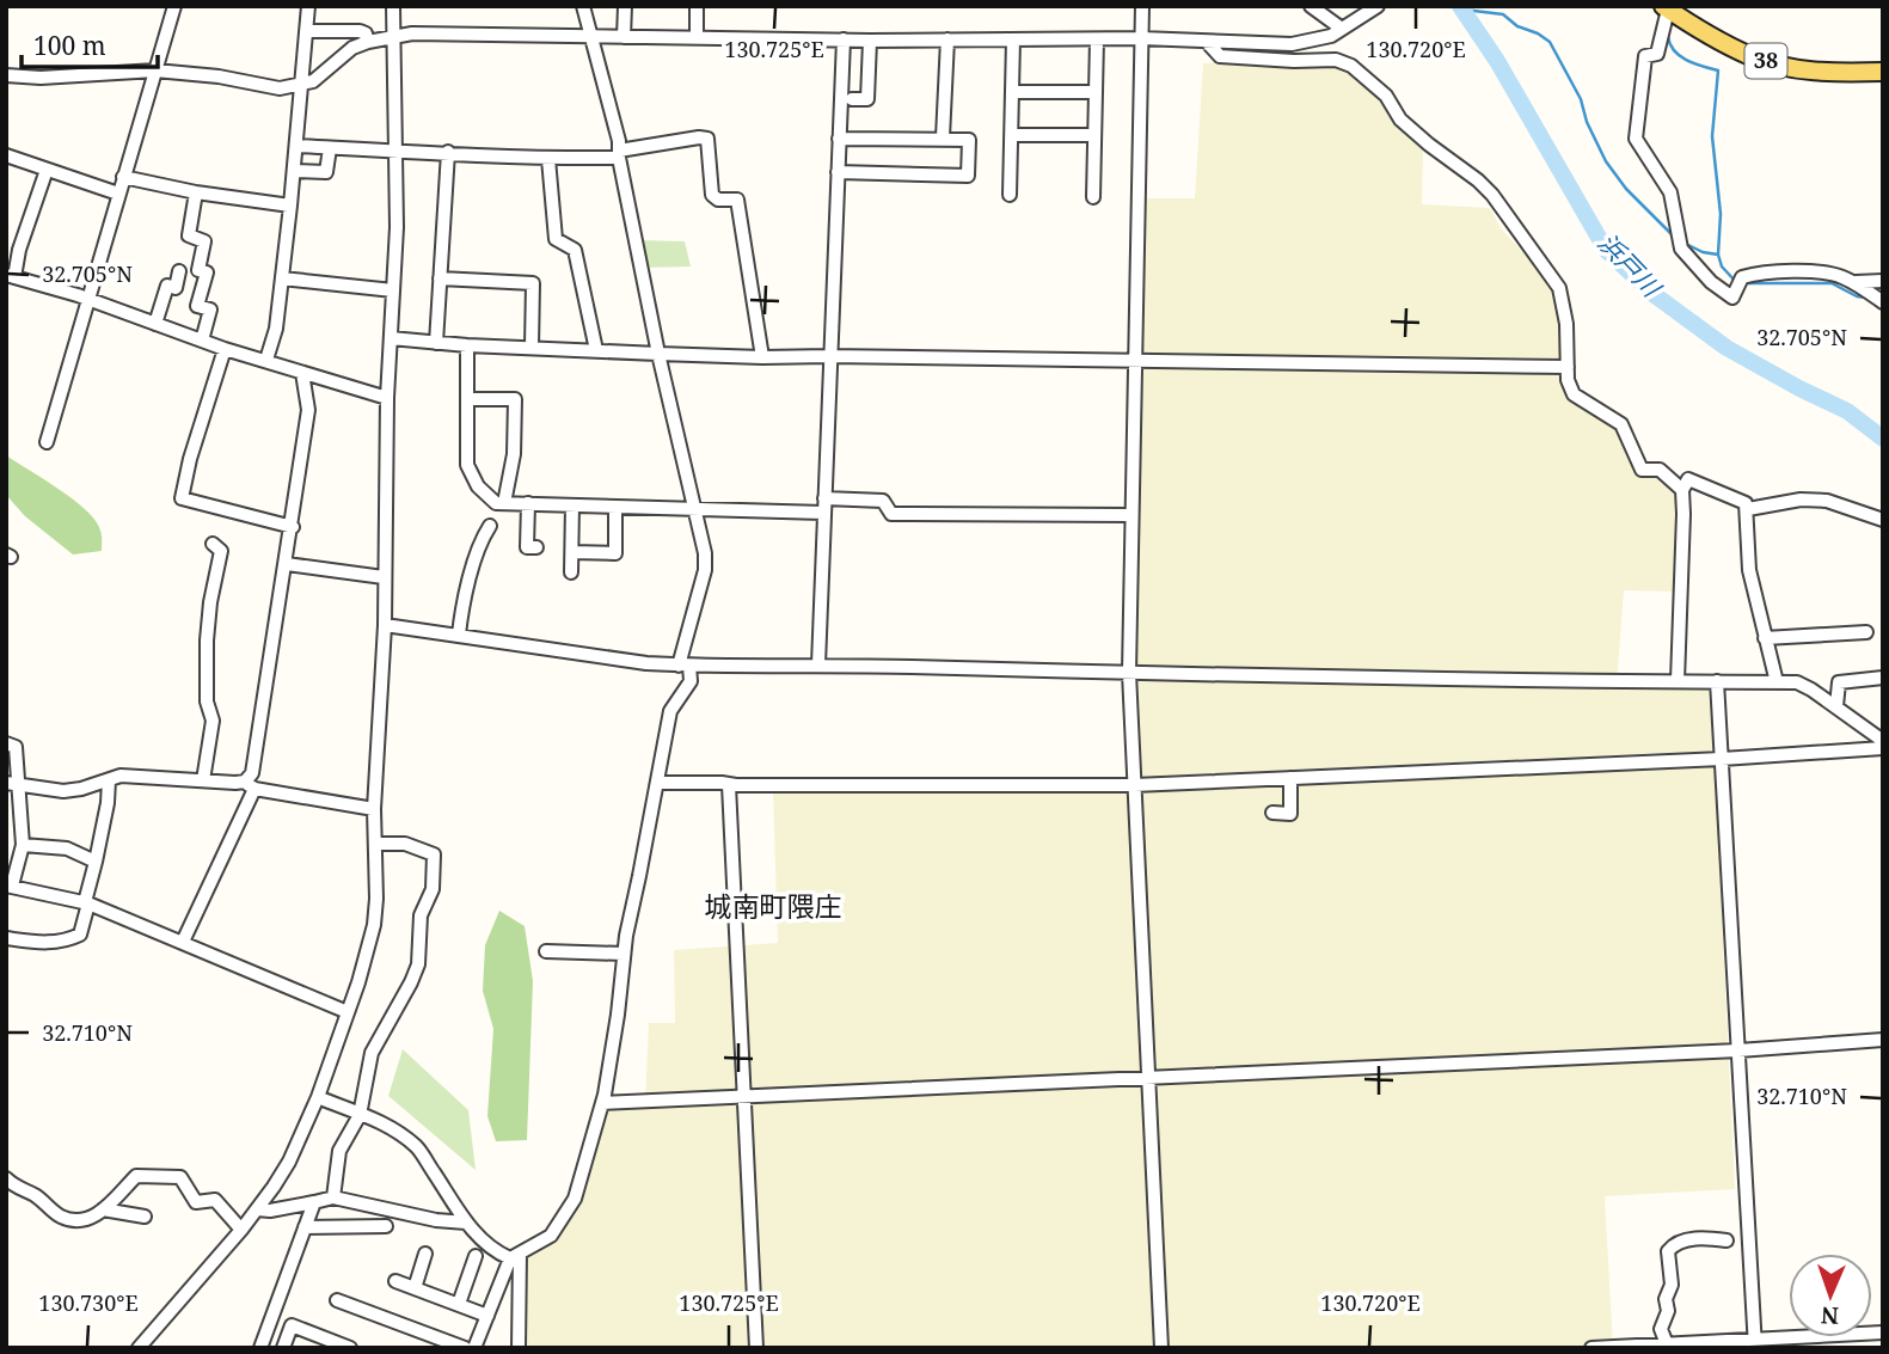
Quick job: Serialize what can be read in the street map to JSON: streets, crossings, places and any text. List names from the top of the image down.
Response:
{
  "streets": {
    "main road": ["38"]
  },
  "districts": ["城南町隈庄"],
  "water": ["浜戸川"],
  "scale_bar": "100 m",
  "north": "bottom",
  "coordinates": [
    "130.725°E",
    "130.720°E",
    "32.705°N",
    "32.710°N",
    "130.730°E"
  ]
}
